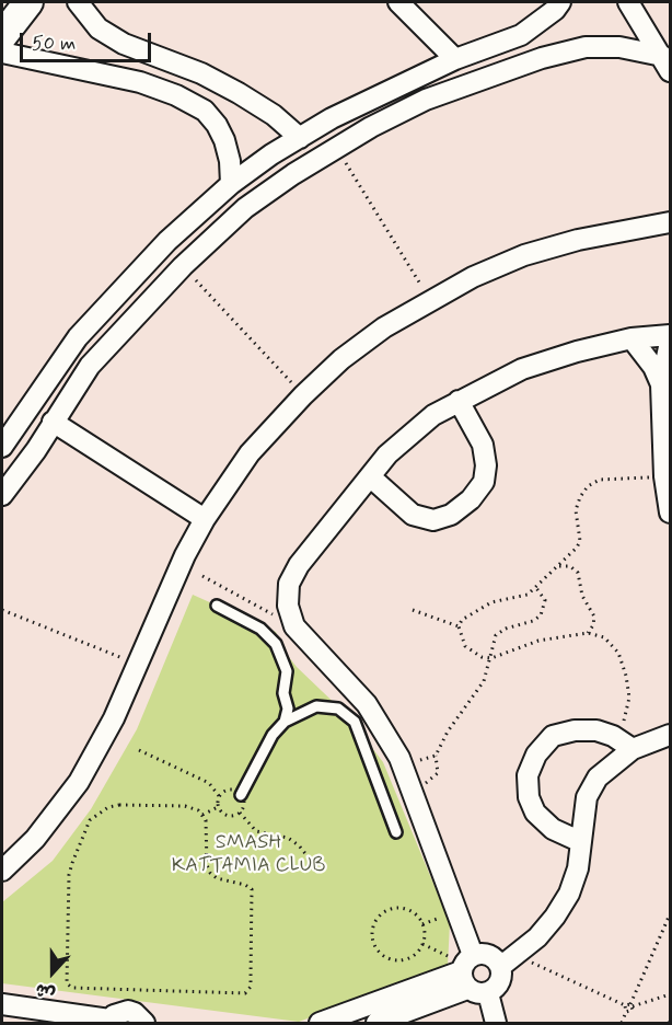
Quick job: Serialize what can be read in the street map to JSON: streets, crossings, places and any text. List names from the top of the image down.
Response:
{
  "parks": ["SMASH KATTAMIA CLUB"],
  "scale_bar": "50 m",
  "north": "bottom"
}
